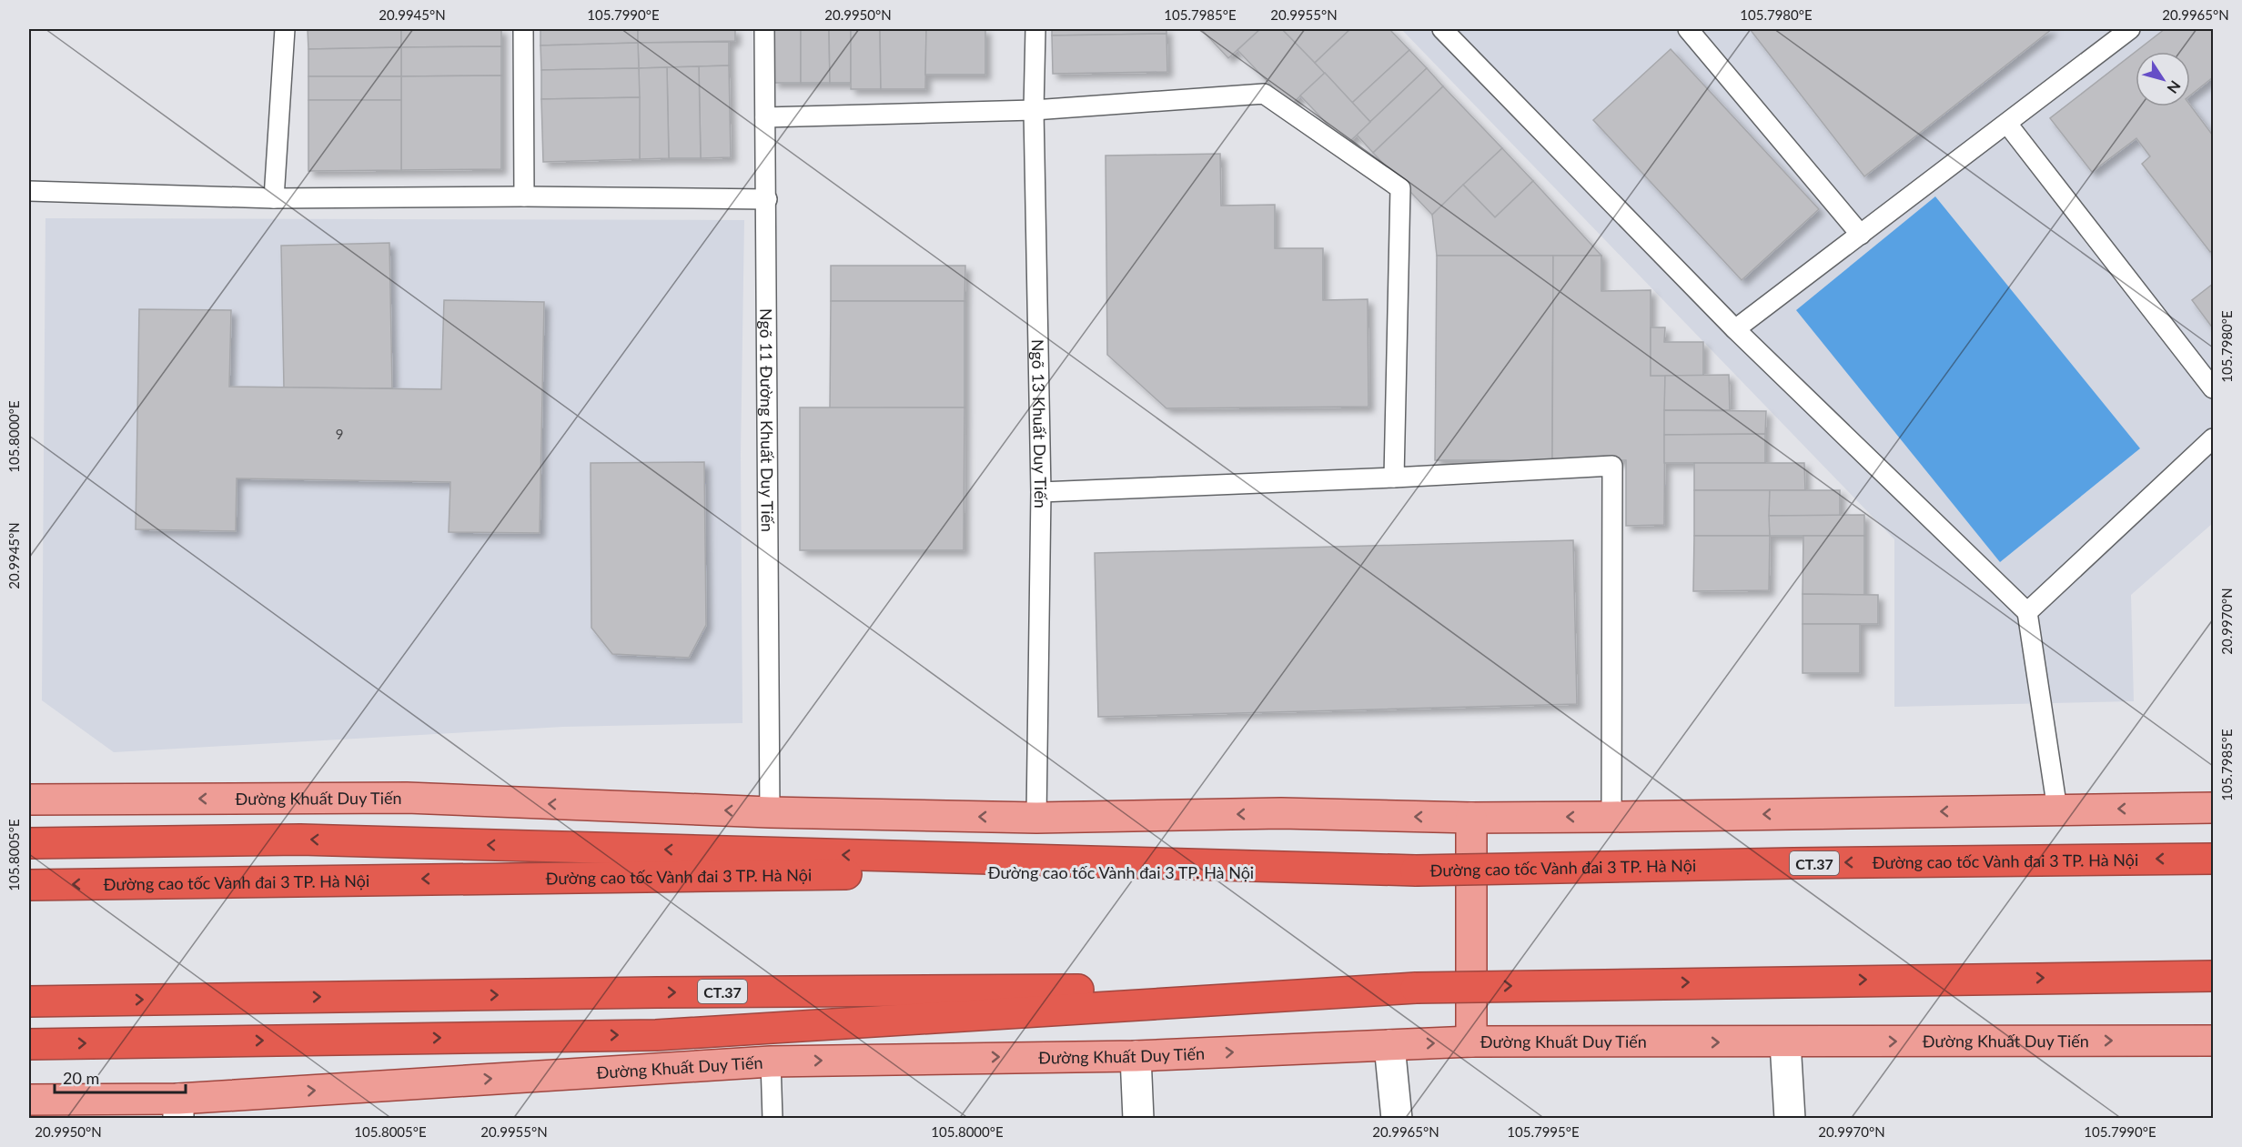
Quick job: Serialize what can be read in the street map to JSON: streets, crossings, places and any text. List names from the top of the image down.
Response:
{
  "streets": {
    "highway": ["Đường cao tốc Vành đai 3 TP. Hà Nội", "CT.37"],
    "main road": ["Đường Khuất Duy Tiến"],
    "lane": ["Ngõ 11 Đường Khuất Duy Tiến", "Ngõ 13 Khuất Duy Tiến"]
  },
  "crossings": [
    ["Ngõ 11 Đường Khuất Duy Tiến", "Đường Khuất Duy Tiến"],
    ["Ngõ 13 Khuất Duy Tiến", "Đường Khuất Duy Tiến"]
  ],
  "house_numbers": ["9"],
  "scale_bar": "20 m",
  "north": "bottom right",
  "coordinates": [
    "20.9945°N",
    "105.7990°E",
    "20.9950°N",
    "105.7985°E",
    "20.9955°N",
    "105.7980°E",
    "20.9965°N",
    "105.8000°E",
    "20.9970°N",
    "105.8005°E",
    "105.7995°E"
  ]
}
